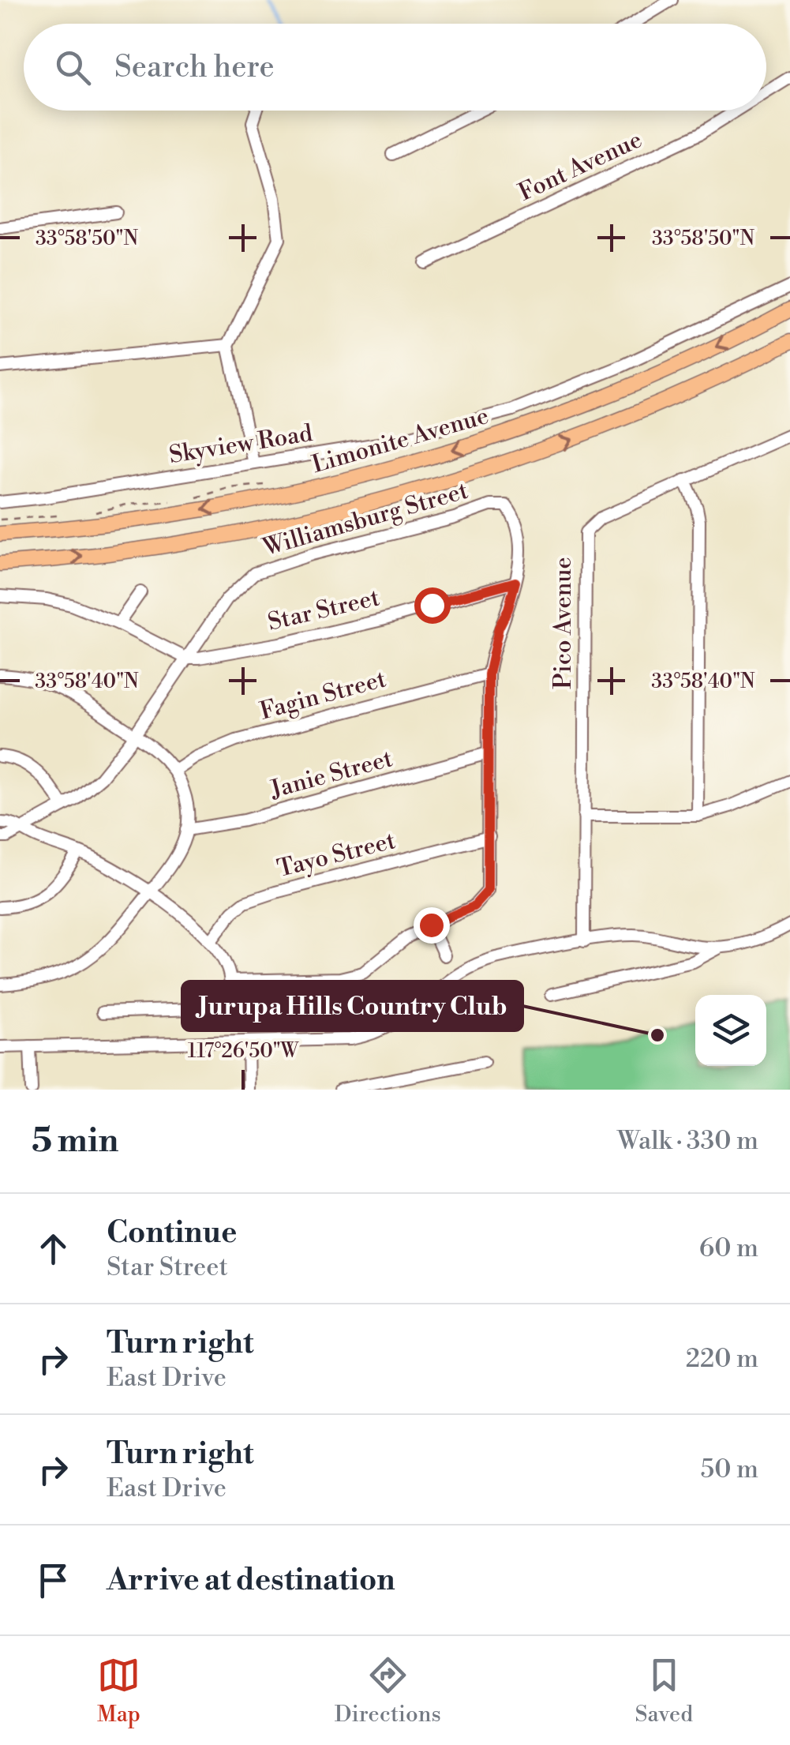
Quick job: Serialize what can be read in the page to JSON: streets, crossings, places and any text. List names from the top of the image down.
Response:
{
  "streets": {
    "main road": ["Limonite Avenue"],
    "street": [
      "Font Avenue",
      "Skyview Road",
      "Williamsburg Street",
      "Star Street",
      "Pico Avenue",
      "Fagin Street",
      "Janie Street",
      "Tayo Street"
    ]
  },
  "crossings": [
    ["Williamsburg Street", "Star Street"]
  ],
  "places": ["Jurupa Hills Country Club"],
  "page": {
    "search": "Search here",
    "heading": ["5 min", "Walk · 330 m"],
    "list": [
      ["Continue", "Star Street", "60 m"],
      ["Turn right", "East Drive", "220 m"],
      ["Turn right", "East Drive", "50 m"],
      "Arrive at destination"
    ],
    "nav": ["Map", "Directions", "Saved"]
  },
  "coordinates": ["33°58'50\"N", "33°58'40\"N", "117°26'50\"W"]
}
